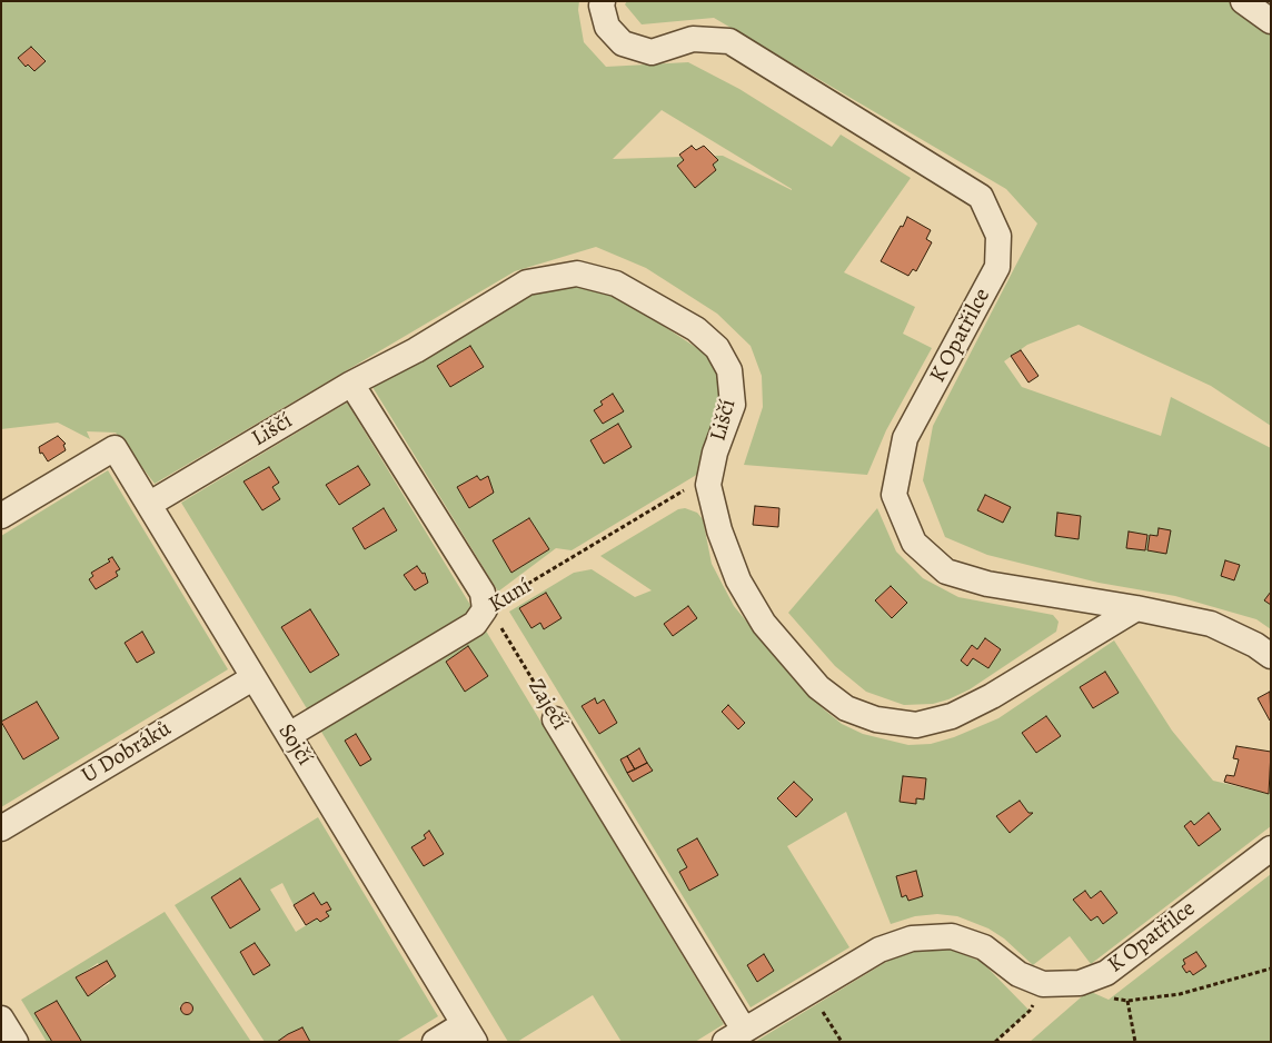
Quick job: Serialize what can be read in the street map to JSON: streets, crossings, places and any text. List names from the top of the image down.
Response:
{
  "streets": {
    "street": [
      "K Opatřilce",
      "Liščí",
      "Kuní",
      "Zaječí",
      "Sojčí",
      "U Dobráků"
    ]
  },
  "crossings": [
    ["K Opatřilce", "Liščí"],
    ["K Opatřilce", "Zaječí"],
    ["Liščí", "Kuní"],
    ["Liščí", "Sojčí"],
    ["Kuní", "Zaječí"],
    ["Kuní", "Sojčí"],
    ["Sojčí", "U Dobráků"]
  ]
}
